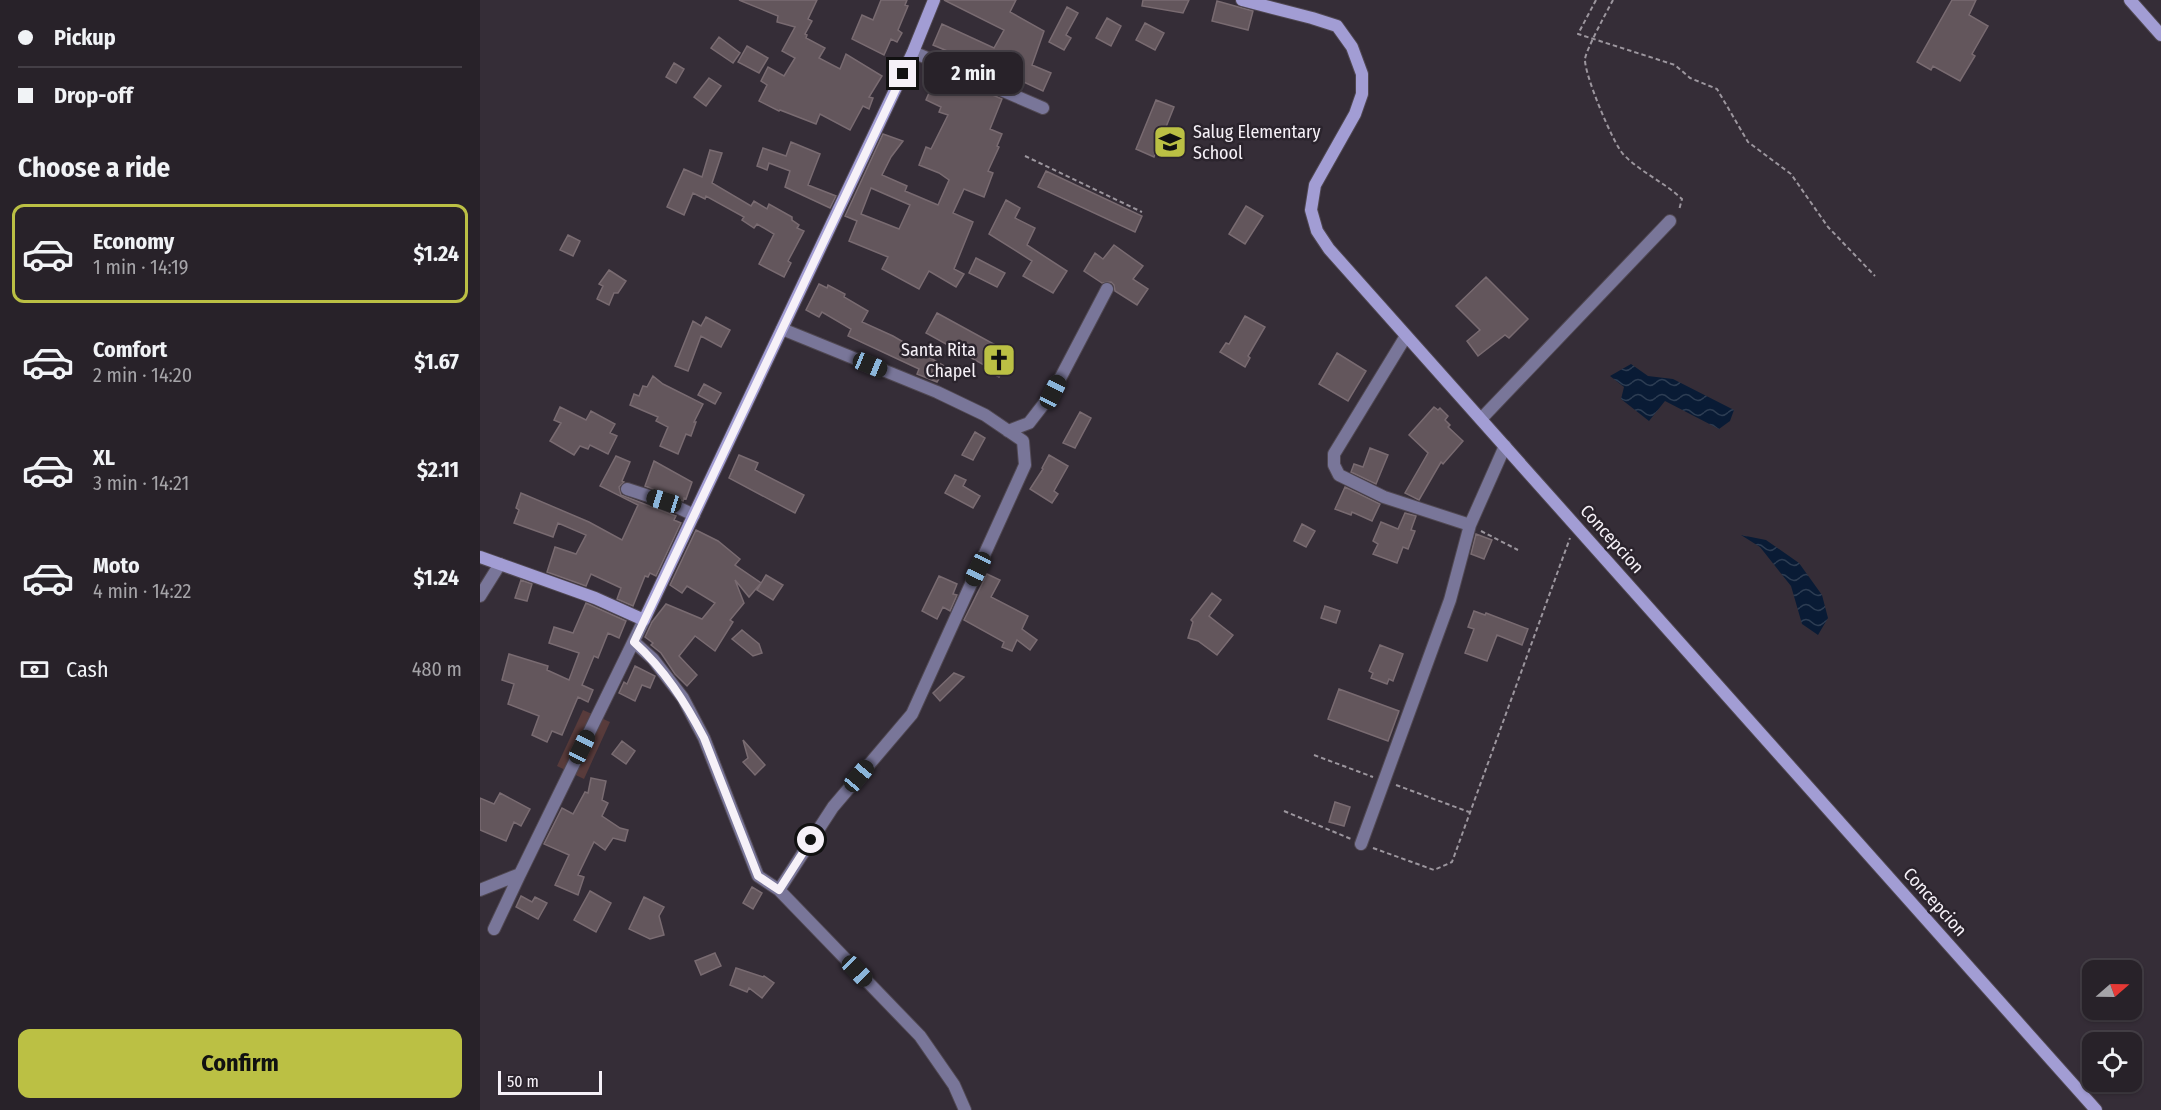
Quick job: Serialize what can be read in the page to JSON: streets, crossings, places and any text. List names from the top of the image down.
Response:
{
  "streets": {
    "main road": ["Concepcion"]
  },
  "places": {
    "school or university": ["Salug Elementary School"],
    "church": ["Santa Rita Chapel"]
  },
  "scale_bar": "50 m",
  "north": "right",
  "page": {
    "banner": ["Pickup", "Drop-off"],
    "bubble": "2 min",
    "heading": "Choose a ride",
    "list": [
      {
        "name": "Economy",
        "note": "1 min · 14:19",
        "value": "$1.24"
      },
      {
        "name": "Comfort",
        "note": "2 min · 14:20",
        "value": "$1.67"
      },
      {
        "name": "XL",
        "note": "3 min · 14:21",
        "value": "$2.11"
      },
      {
        "name": "Moto",
        "note": "4 min · 14:22",
        "value": "$1.24"
      }
    ],
    "pay": ["Cash", "480 m"],
    "buttons": "Confirm",
    "scale": "50 m"
  }
}
